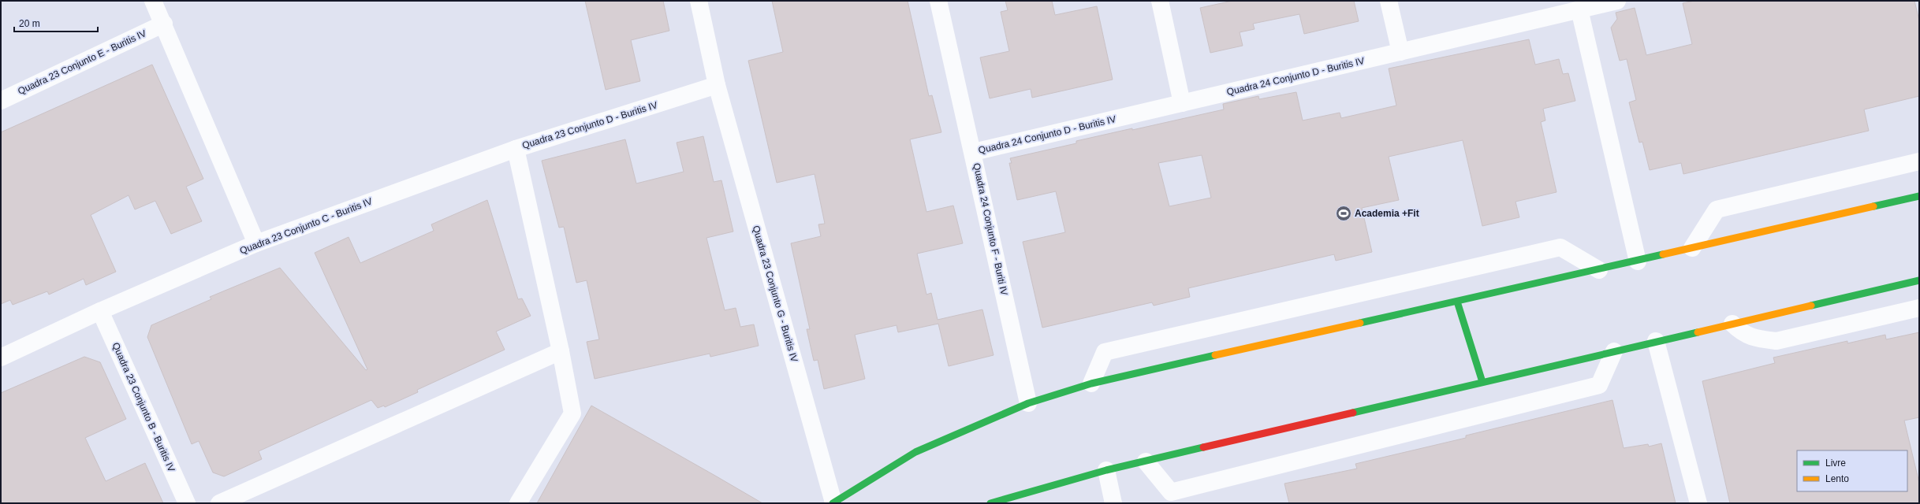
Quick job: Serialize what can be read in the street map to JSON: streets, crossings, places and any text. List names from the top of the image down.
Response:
{
  "streets": {
    "street": [
      "Quadra 23 Conjunto E - Buritis IV",
      "Quadra 24 Conjunto D - Buritis IV",
      "Quadra 23 Conjunto D - Buritis IV",
      "Quadra 23 Conjunto C - Buritis IV",
      "Quadra 24 Conjunto F - Buriti IV",
      "Quadra 23 Conjunto G - Buritis IV",
      "Quadra 23 Conjunto B - Buritis IV"
    ]
  },
  "crossings": [
    ["Quadra 24 Conjunto D - Buritis IV", "Quadra 24 Conjunto F - Buriti IV"],
    ["Quadra 23 Conjunto D - Buritis IV", "Quadra 23 Conjunto C - Buritis IV"],
    ["Quadra 23 Conjunto D - Buritis IV", "Quadra 23 Conjunto G - Buritis IV"],
    ["Quadra 23 Conjunto C - Buritis IV", "Quadra 23 Conjunto B - Buritis IV"]
  ],
  "places": {
    "sports": ["Academia +Fit"]
  },
  "legend": ["Livre", "Lento"],
  "scale_bar": "20 m"
}
